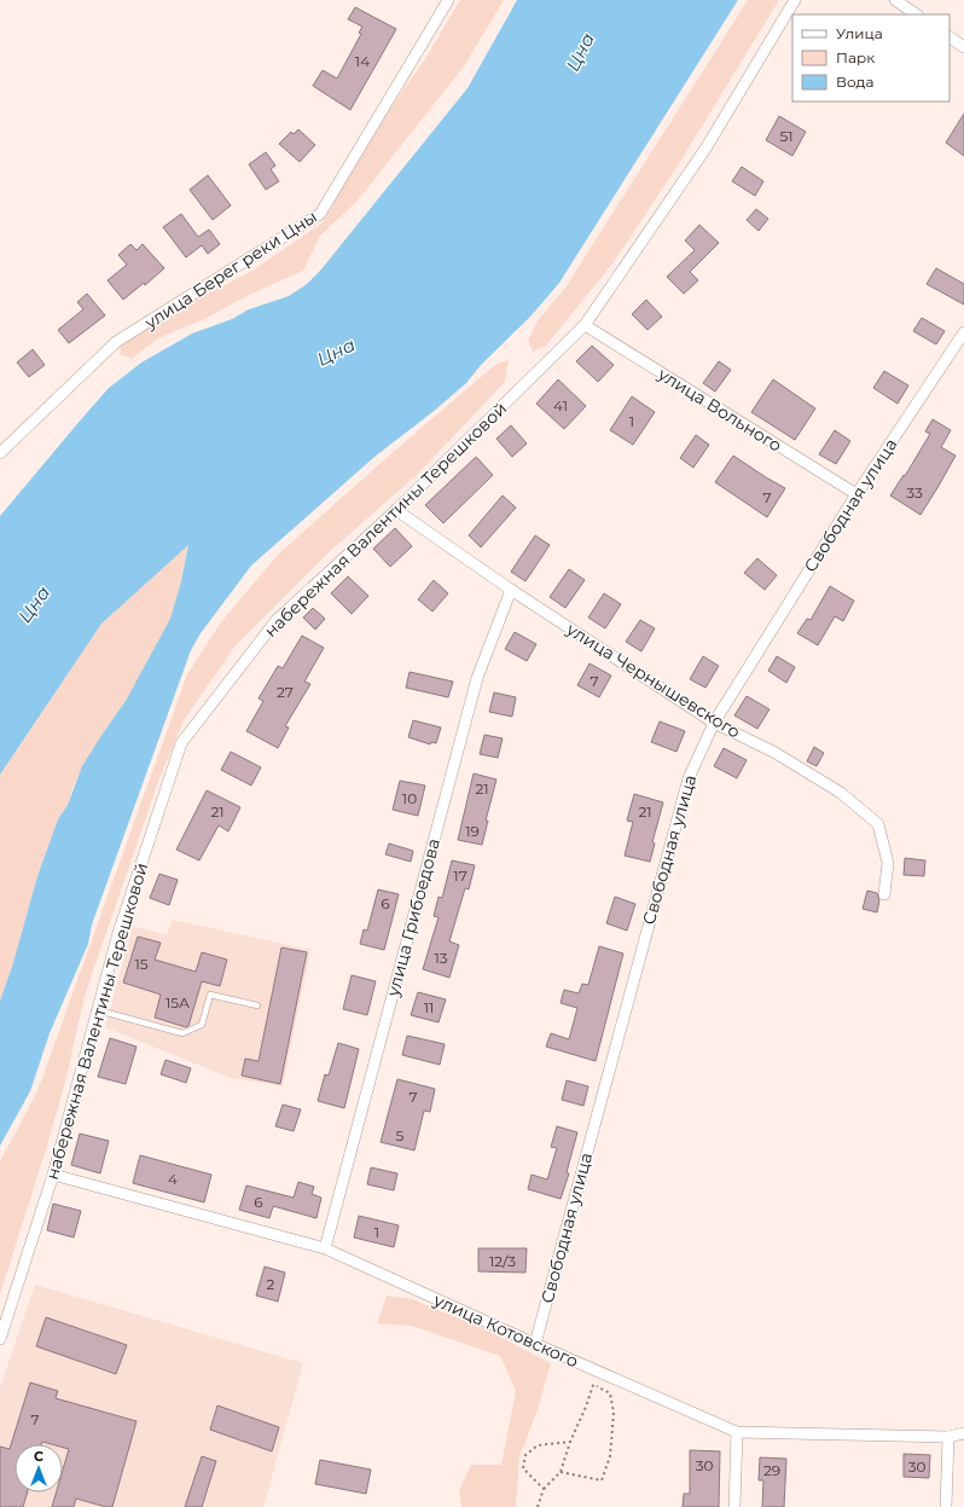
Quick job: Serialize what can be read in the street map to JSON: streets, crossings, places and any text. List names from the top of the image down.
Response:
{
  "streets": {
    "street": [
      "улица Берег реки Цны",
      "улица Вольного",
      "Свободная улица",
      "набережная Валентины Терешковой",
      "улица Чернышевского",
      "улица Грибоедова",
      "улица Котовского"
    ]
  },
  "crossings": [
    ["улица Вольного", "Свободная улица"],
    ["улица Вольного", "набережная Валентины Терешковой"],
    ["Свободная улица", "улица Чернышевского"],
    ["Свободная улица", "улица Котовского"],
    ["набережная Валентины Терешковой", "улица Чернышевского"],
    ["набережная Валентины Терешковой", "улица Котовского"],
    ["улица Чернышевского", "улица Грибоедова"],
    ["улица Грибоедова", "улица Котовского"]
  ],
  "water": ["Цна"],
  "house_numbers": [
    "14",
    "51",
    "41",
    "1",
    "33",
    "7",
    "7",
    "27",
    "21",
    "10",
    "21",
    "21",
    "19",
    "17",
    "6",
    "13",
    "15",
    "15А",
    "11",
    "7",
    "5",
    "4",
    "6",
    "1",
    "12/3",
    "2",
    "7",
    "30",
    "30",
    "29"
  ],
  "legend": ["Улица", "Парк", "Вода"],
  "north": "top"
}
